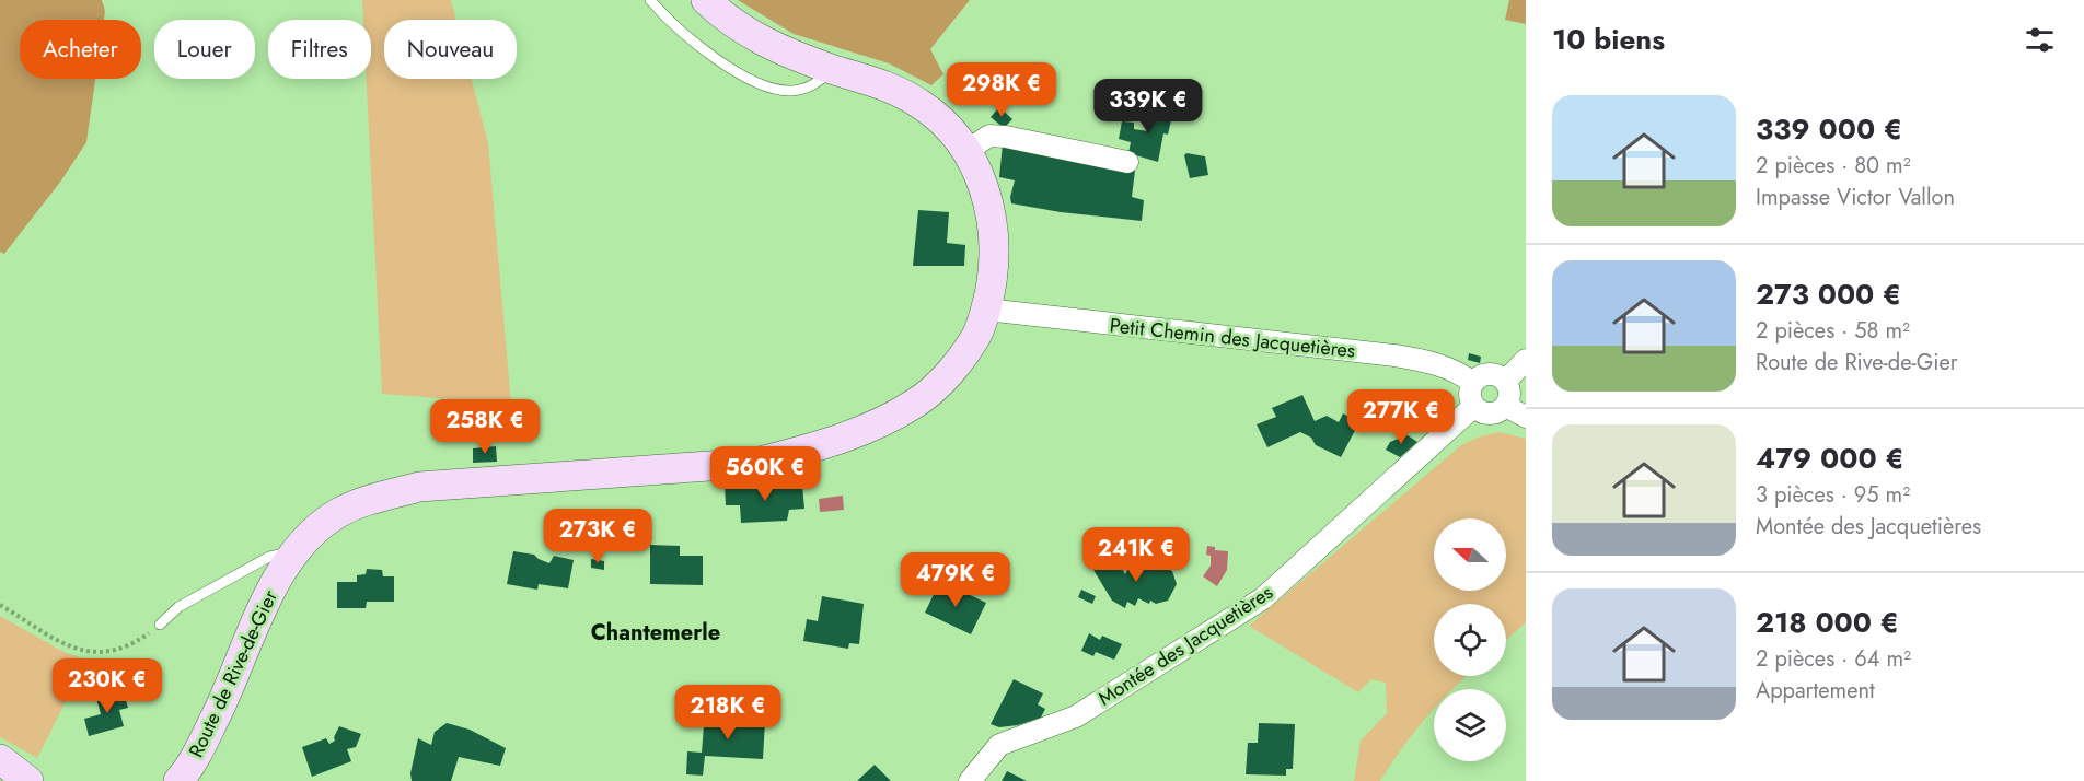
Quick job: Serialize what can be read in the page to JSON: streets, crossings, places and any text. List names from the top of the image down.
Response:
{
  "streets": {
    "main road": ["Route de Rive-de-Gier"],
    "street": ["Petit Chemin des Jacquetières", "Montée des Jacquetières"]
  },
  "crossings": [
    ["Petit Chemin des Jacquetières", "Montée des Jacquetières"],
    ["Petit Chemin des Jacquetières", "Route de Rive-de-Gier"]
  ],
  "districts": ["Chantemerle"],
  "north": "left",
  "page": {
    "heading": "10 biens",
    "chip": [
      "Acheter",
      "Louer",
      "Filtres",
      "Nouveau"
    ],
    "price": [
      "298K €",
      "339K €",
      "277K €",
      "258K €",
      "560K €",
      "273K €",
      "241K €",
      "479K €",
      "230K €",
      "218K €"
    ],
    "list": [
      {
        "name": "339 000 €",
        "note": "2 pièces · 80 m² · Impasse Victor Vallon"
      },
      {
        "name": "273 000 €",
        "note": "2 pièces · 58 m² · Route de Rive-de-Gier"
      },
      {
        "name": "479 000 €",
        "note": "3 pièces · 95 m² · Montée des Jacquetières"
      },
      {
        "name": "218 000 €",
        "note": "2 pièces · 64 m² · Appartement"
      }
    ]
  }
}
